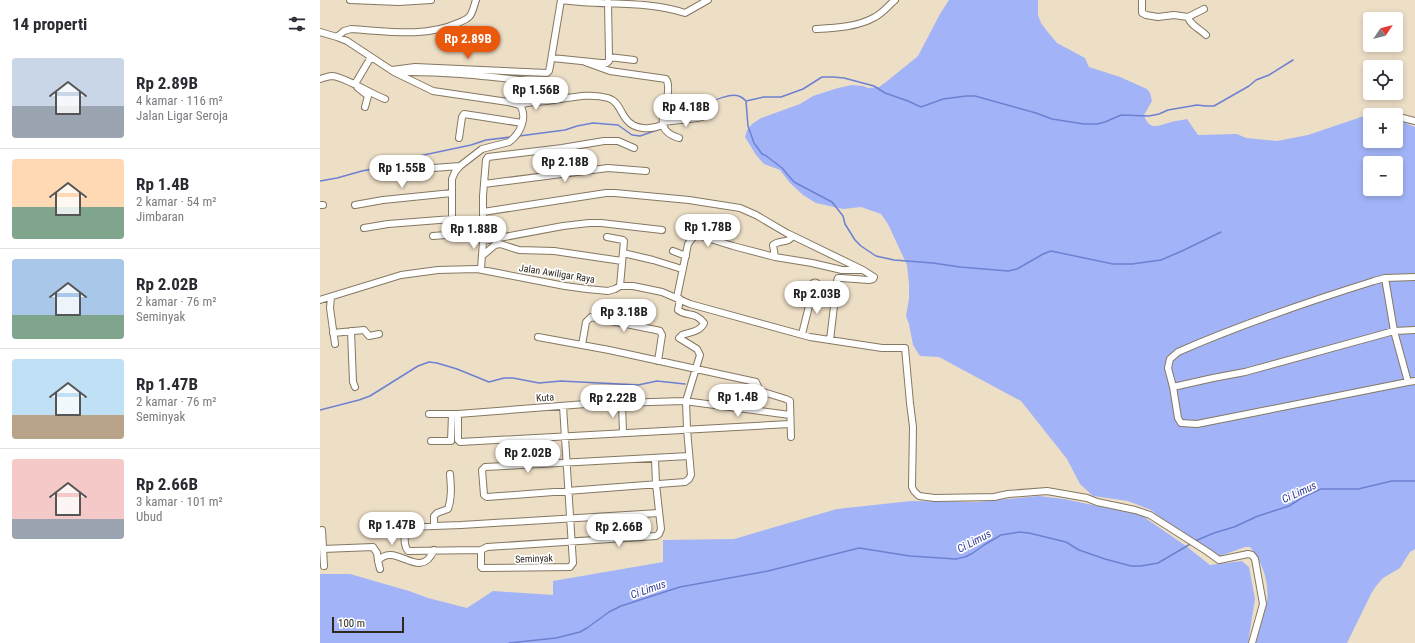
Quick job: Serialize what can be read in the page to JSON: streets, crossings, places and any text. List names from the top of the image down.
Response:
{
  "streets": {
    "street": ["Jalan Awiligar Raya", "Kuta", "Seminyak"]
  },
  "water": ["Ci Limus"],
  "scale_bar": "100 m",
  "north": "top right",
  "page": {
    "heading": "14 properti",
    "map_buttons": ["+", "−"],
    "price": [
      "Rp 2.89B",
      "Rp 1.56B",
      "Rp 4.18B",
      "Rp 2.18B",
      "Rp 1.55B",
      "Rp 1.78B",
      "Rp 1.88B",
      "Rp 2.03B",
      "Rp 3.18B",
      "Rp 1.4B",
      "Rp 2.22B",
      "Rp 2.02B",
      "Rp 1.47B",
      "Rp 2.66B"
    ],
    "list": [
      {
        "name": "Rp 2.89B",
        "note": "4 kamar · 116 m² · Jalan Ligar Seroja"
      },
      {
        "name": "Rp 1.4B",
        "note": "2 kamar · 54 m² · Jimbaran"
      },
      {
        "name": "Rp 2.02B",
        "note": "2 kamar · 76 m² · Seminyak"
      },
      {
        "name": "Rp 1.47B",
        "note": "2 kamar · 76 m² · Seminyak"
      },
      {
        "name": "Rp 2.66B",
        "note": "3 kamar · 101 m² · Ubud"
      }
    ],
    "scale": "100 m"
  }
}
